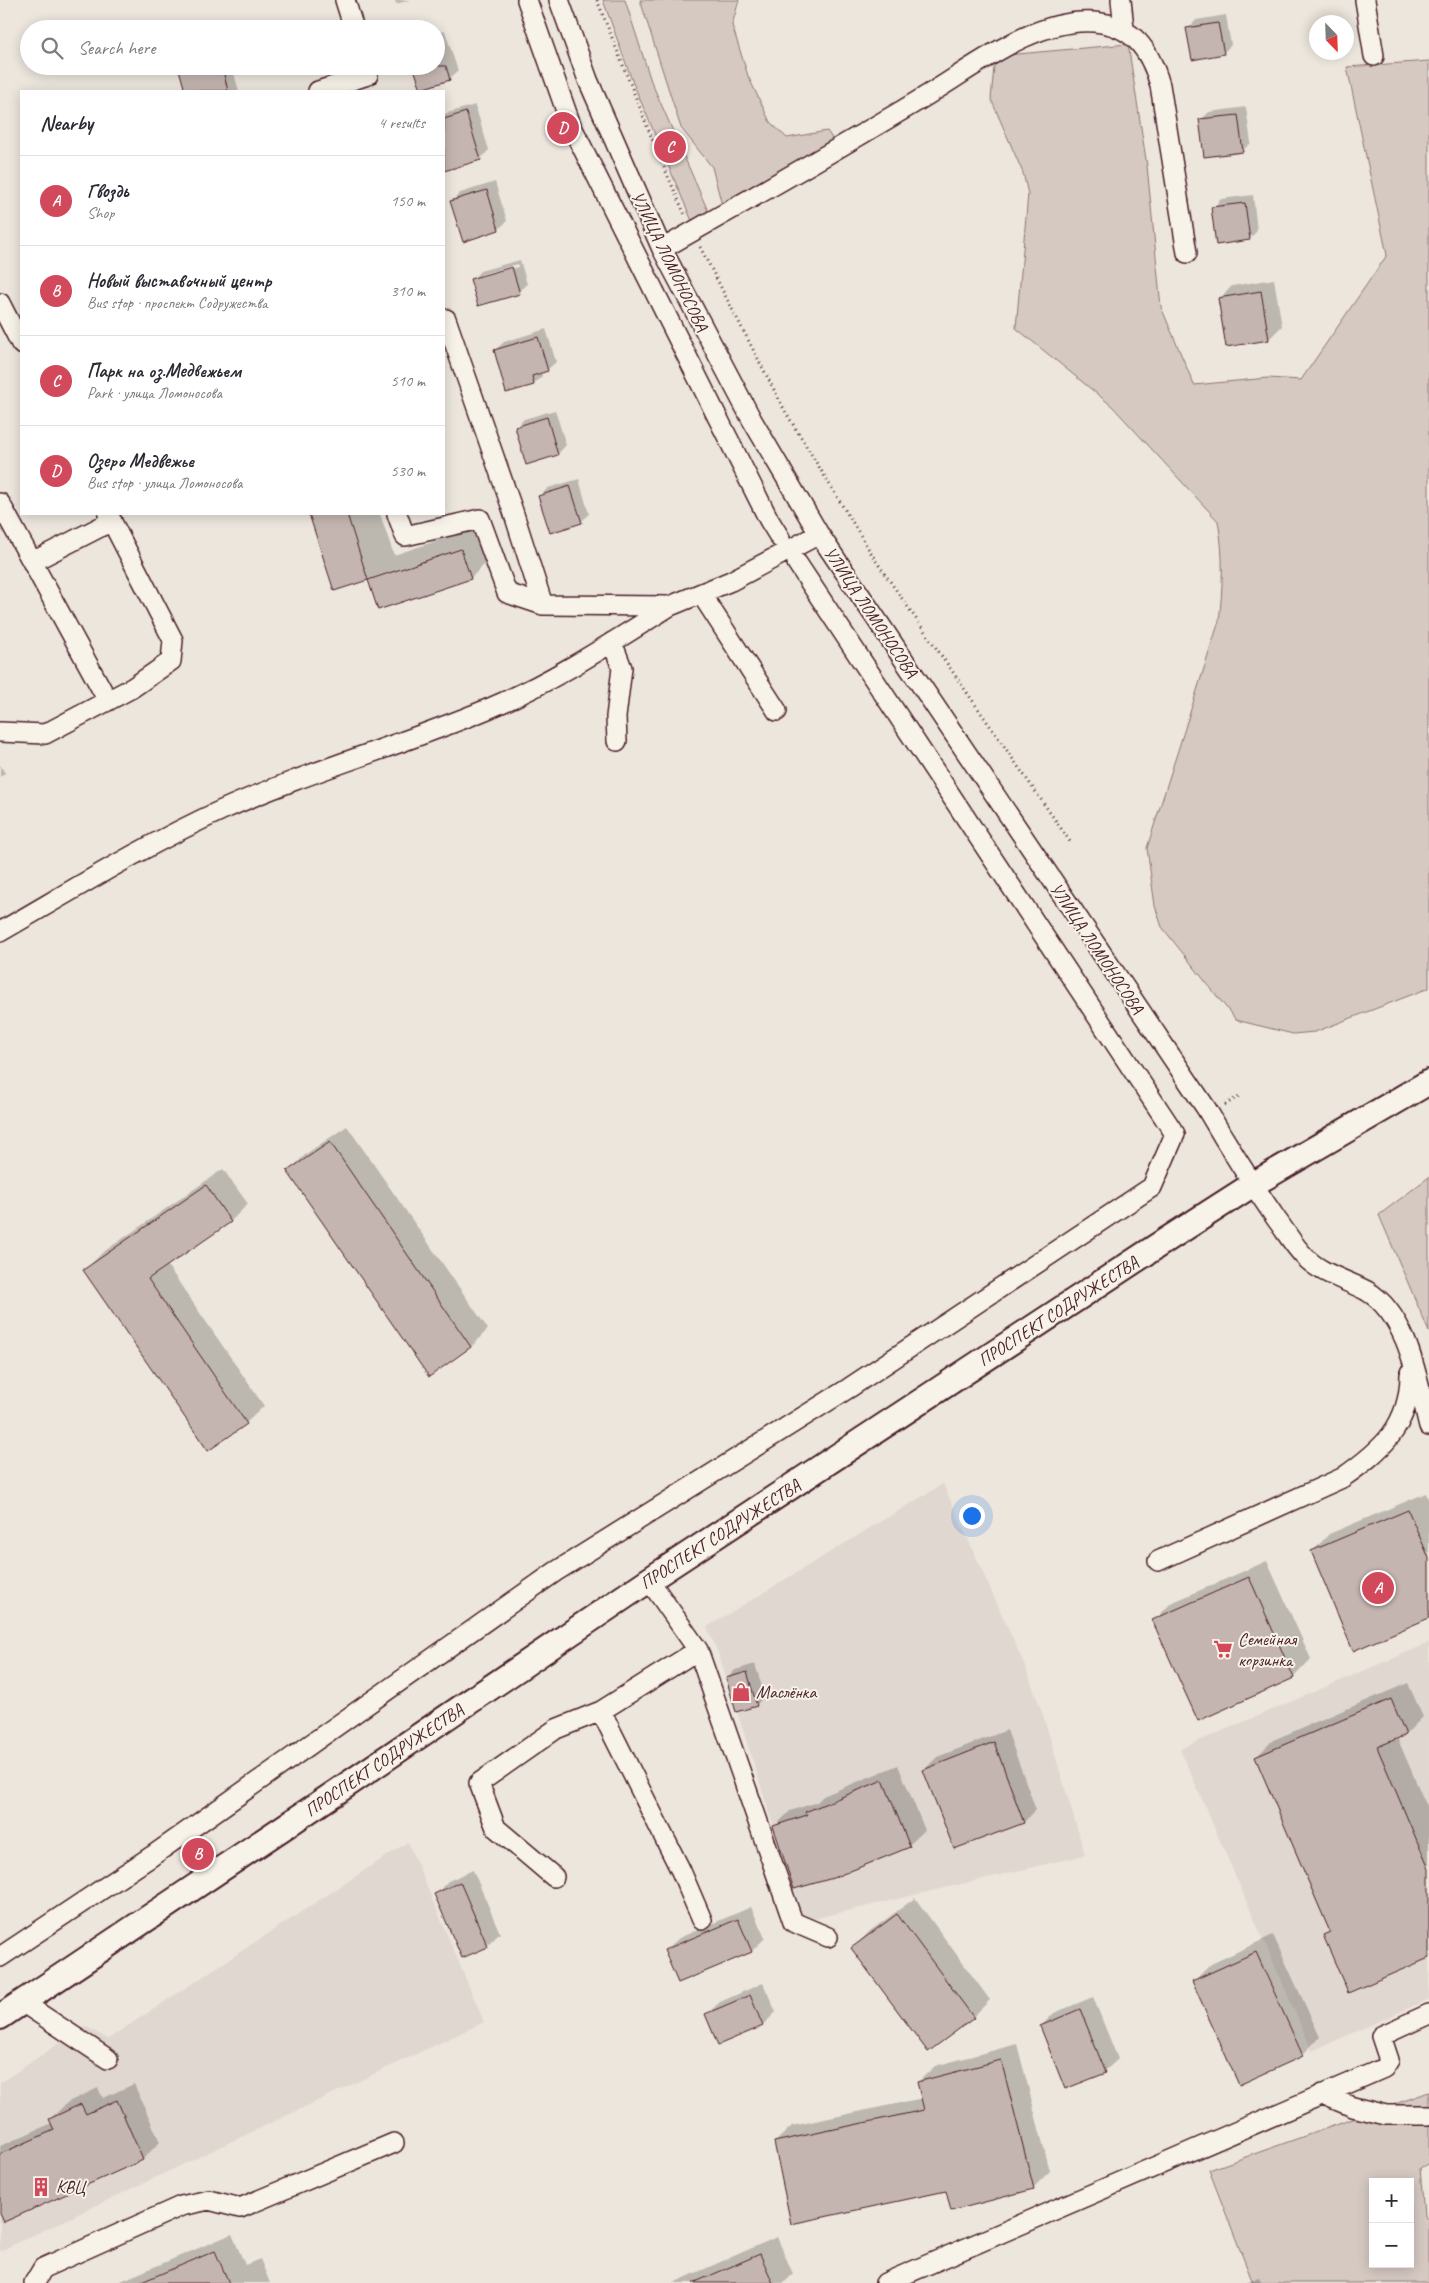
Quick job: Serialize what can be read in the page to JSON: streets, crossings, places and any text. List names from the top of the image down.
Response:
{
  "streets": {
    "main road": ["ПРОСПЕКТ СОДРУЖЕСТВА"],
    "street": ["УЛИЦА ЛОМОНОСОВА"]
  },
  "crossings": [
    ["УЛИЦА ЛОМОНОСОВА", "ПРОСПЕКТ СОДРУЖЕСТВА"]
  ],
  "places": {
    "supermarket": ["Семейная корзинка"],
    "shop": ["Маслёнка"],
    "building": ["КВЦ"]
  },
  "north": "bottom right",
  "page": {
    "search": "Search here",
    "heading": ["Nearby", "4 results"],
    "pins": [
      "D",
      "C",
      "A",
      "B"
    ],
    "list": [
      {
        "mark": "A",
        "name": "Гвоздь",
        "note": "Shop",
        "value": "150 m"
      },
      {
        "mark": "B",
        "name": "Новый выставочный центр",
        "note": "Bus stop · проспект Содружества",
        "value": "310 m"
      },
      {
        "mark": "C",
        "name": "Парк на оз.Медвежьем",
        "note": "Park · улица Ломоносова",
        "value": "510 m"
      },
      {
        "mark": "D",
        "name": "Озеро Медвежье",
        "note": "Bus stop · улица Ломоносова",
        "value": "530 m"
      }
    ],
    "map_buttons": ["+", "−"]
  }
}
